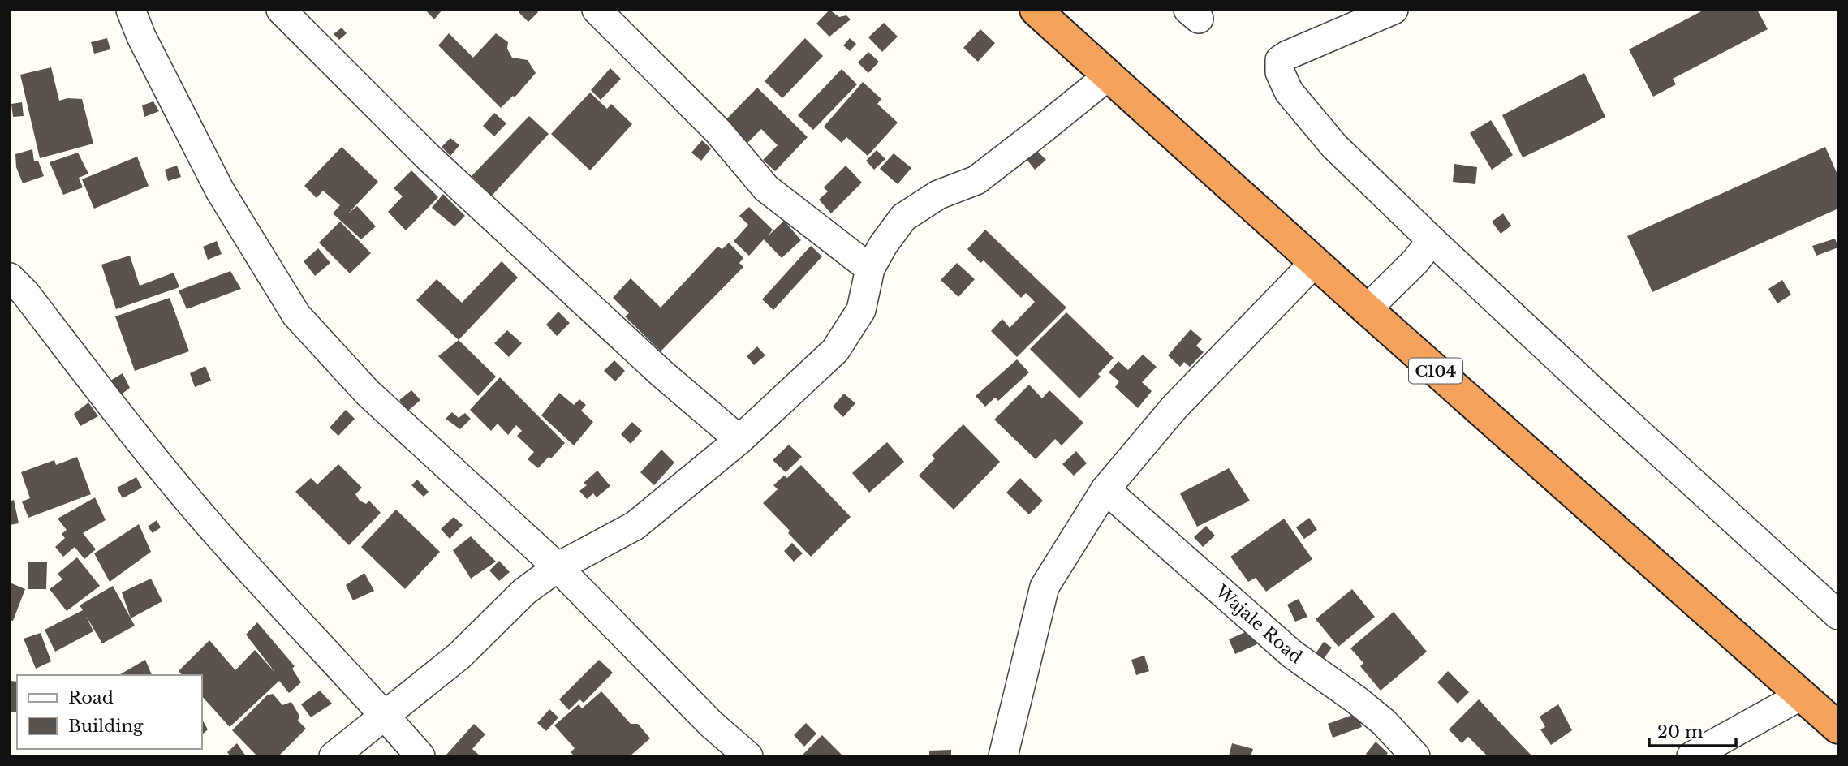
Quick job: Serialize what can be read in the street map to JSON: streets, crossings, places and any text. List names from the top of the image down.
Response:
{
  "streets": {
    "highway": ["C104"],
    "street": ["Wajale Road"]
  },
  "legend": ["Road", "Building"],
  "scale_bar": "20 m"
}
